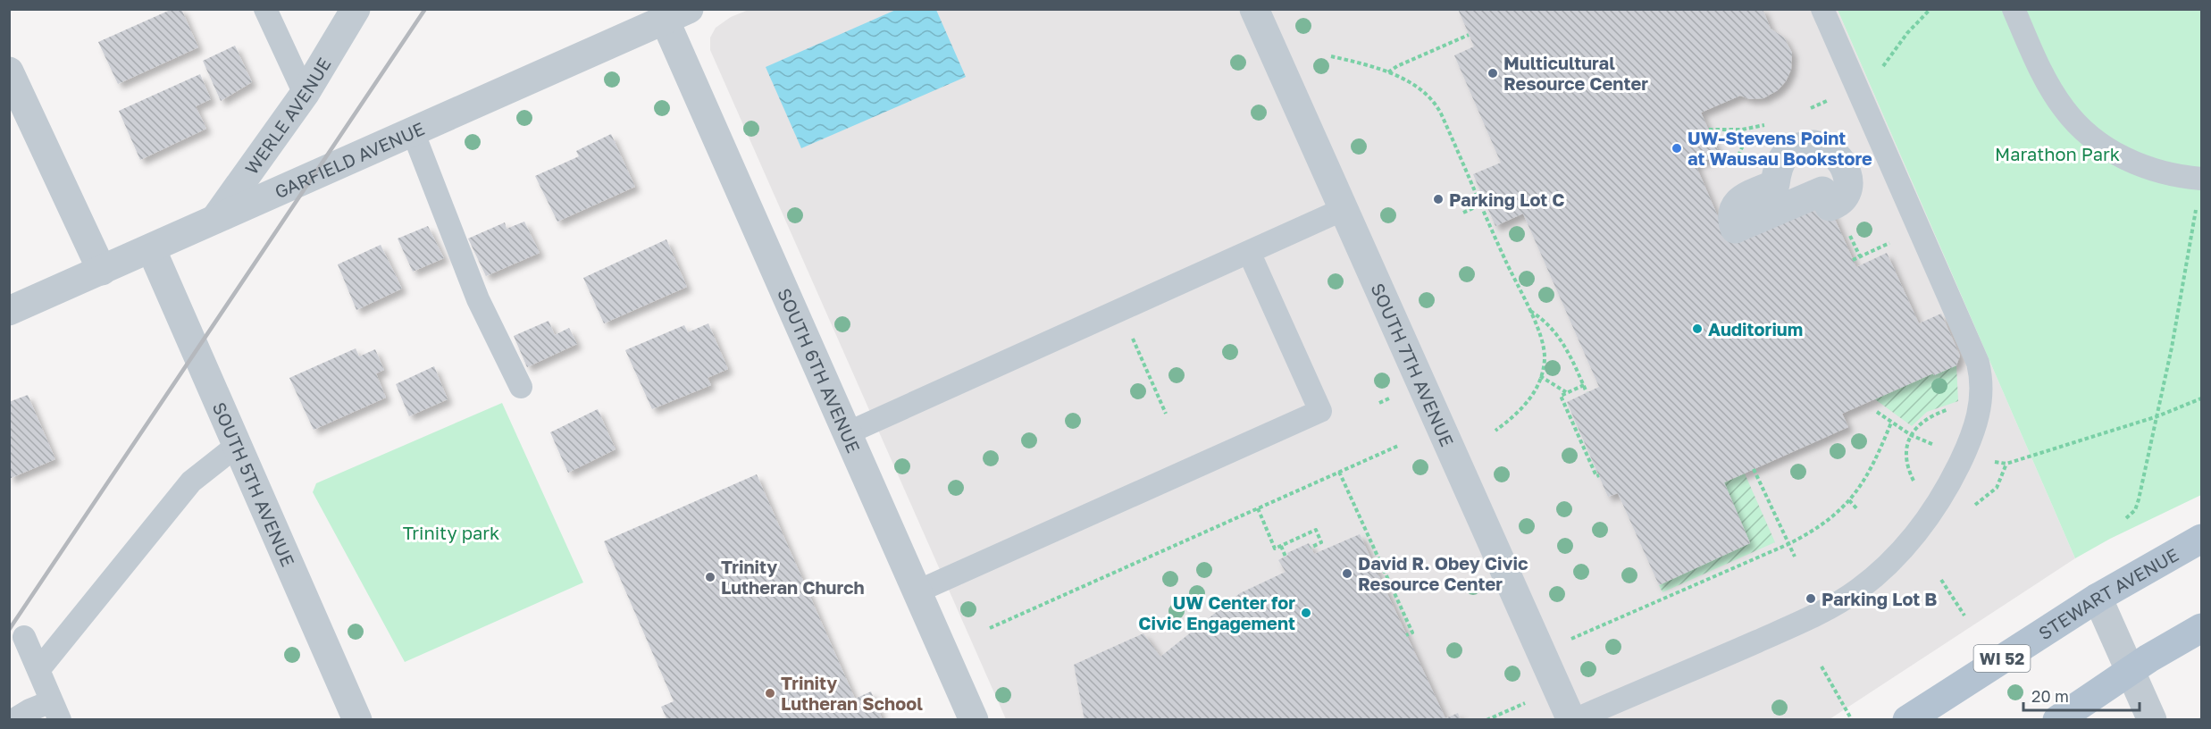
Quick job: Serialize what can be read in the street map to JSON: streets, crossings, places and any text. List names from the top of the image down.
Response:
{
  "streets": {
    "main road": ["STEWART AVENUE", "WI 52"],
    "street": [
      "WERLE AVENUE",
      "GARFIELD AVENUE",
      "SOUTH 7TH AVENUE",
      "SOUTH 6TH AVENUE",
      "SOUTH 5TH AVENUE"
    ]
  },
  "crossings": [
    ["WERLE AVENUE", "GARFIELD AVENUE"],
    ["GARFIELD AVENUE", "SOUTH 6TH AVENUE"],
    ["GARFIELD AVENUE", "SOUTH 5TH AVENUE"]
  ],
  "parks": ["Marathon Park", "Trinity park"],
  "places": [
    "Multicultural Resource Center",
    "UW-Stevens Point at Wausau Bookstore",
    "Parking Lot C",
    "Auditorium",
    "David R. Obey Civic Resource Center",
    "Trinity Lutheran Church",
    "Parking Lot B",
    "UW Center for Civic Engagement",
    "Trinity Lutheran School"
  ],
  "scale_bar": "20 m"
}
